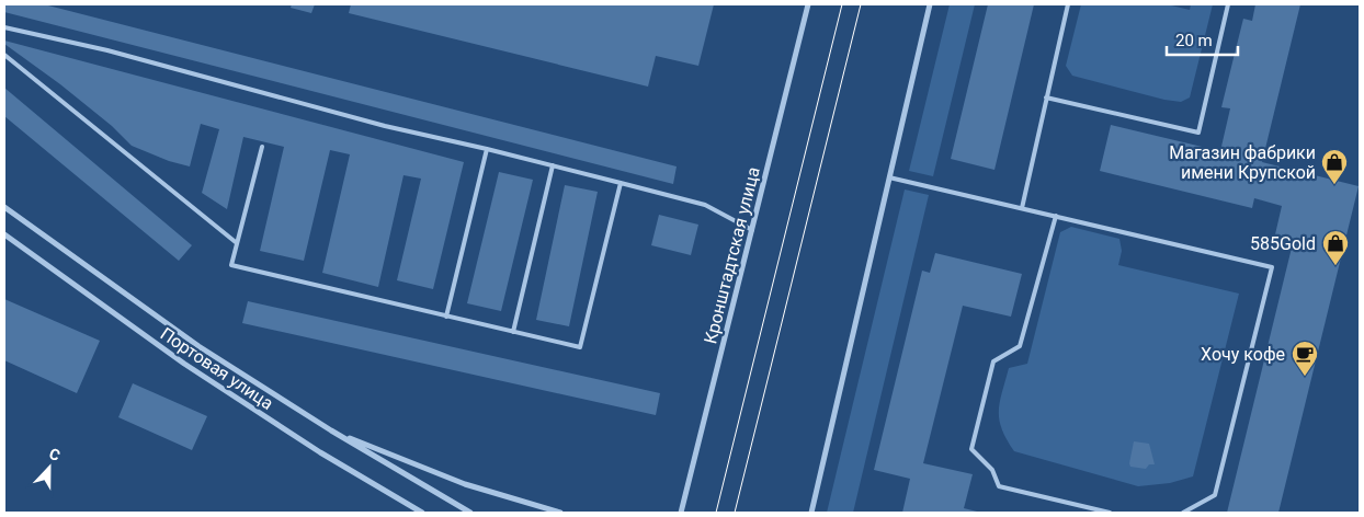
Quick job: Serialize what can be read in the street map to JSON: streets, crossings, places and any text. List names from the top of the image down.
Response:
{
  "streets": {
    "street": ["Кронштадтская улица", "Портовая улица"]
  },
  "places": {
    "shop": ["Магазин фабрики имени Крупской", "585Gold"],
    "cafe": ["Хочу кофе"]
  },
  "scale_bar": "20 m",
  "north": "top"
}
